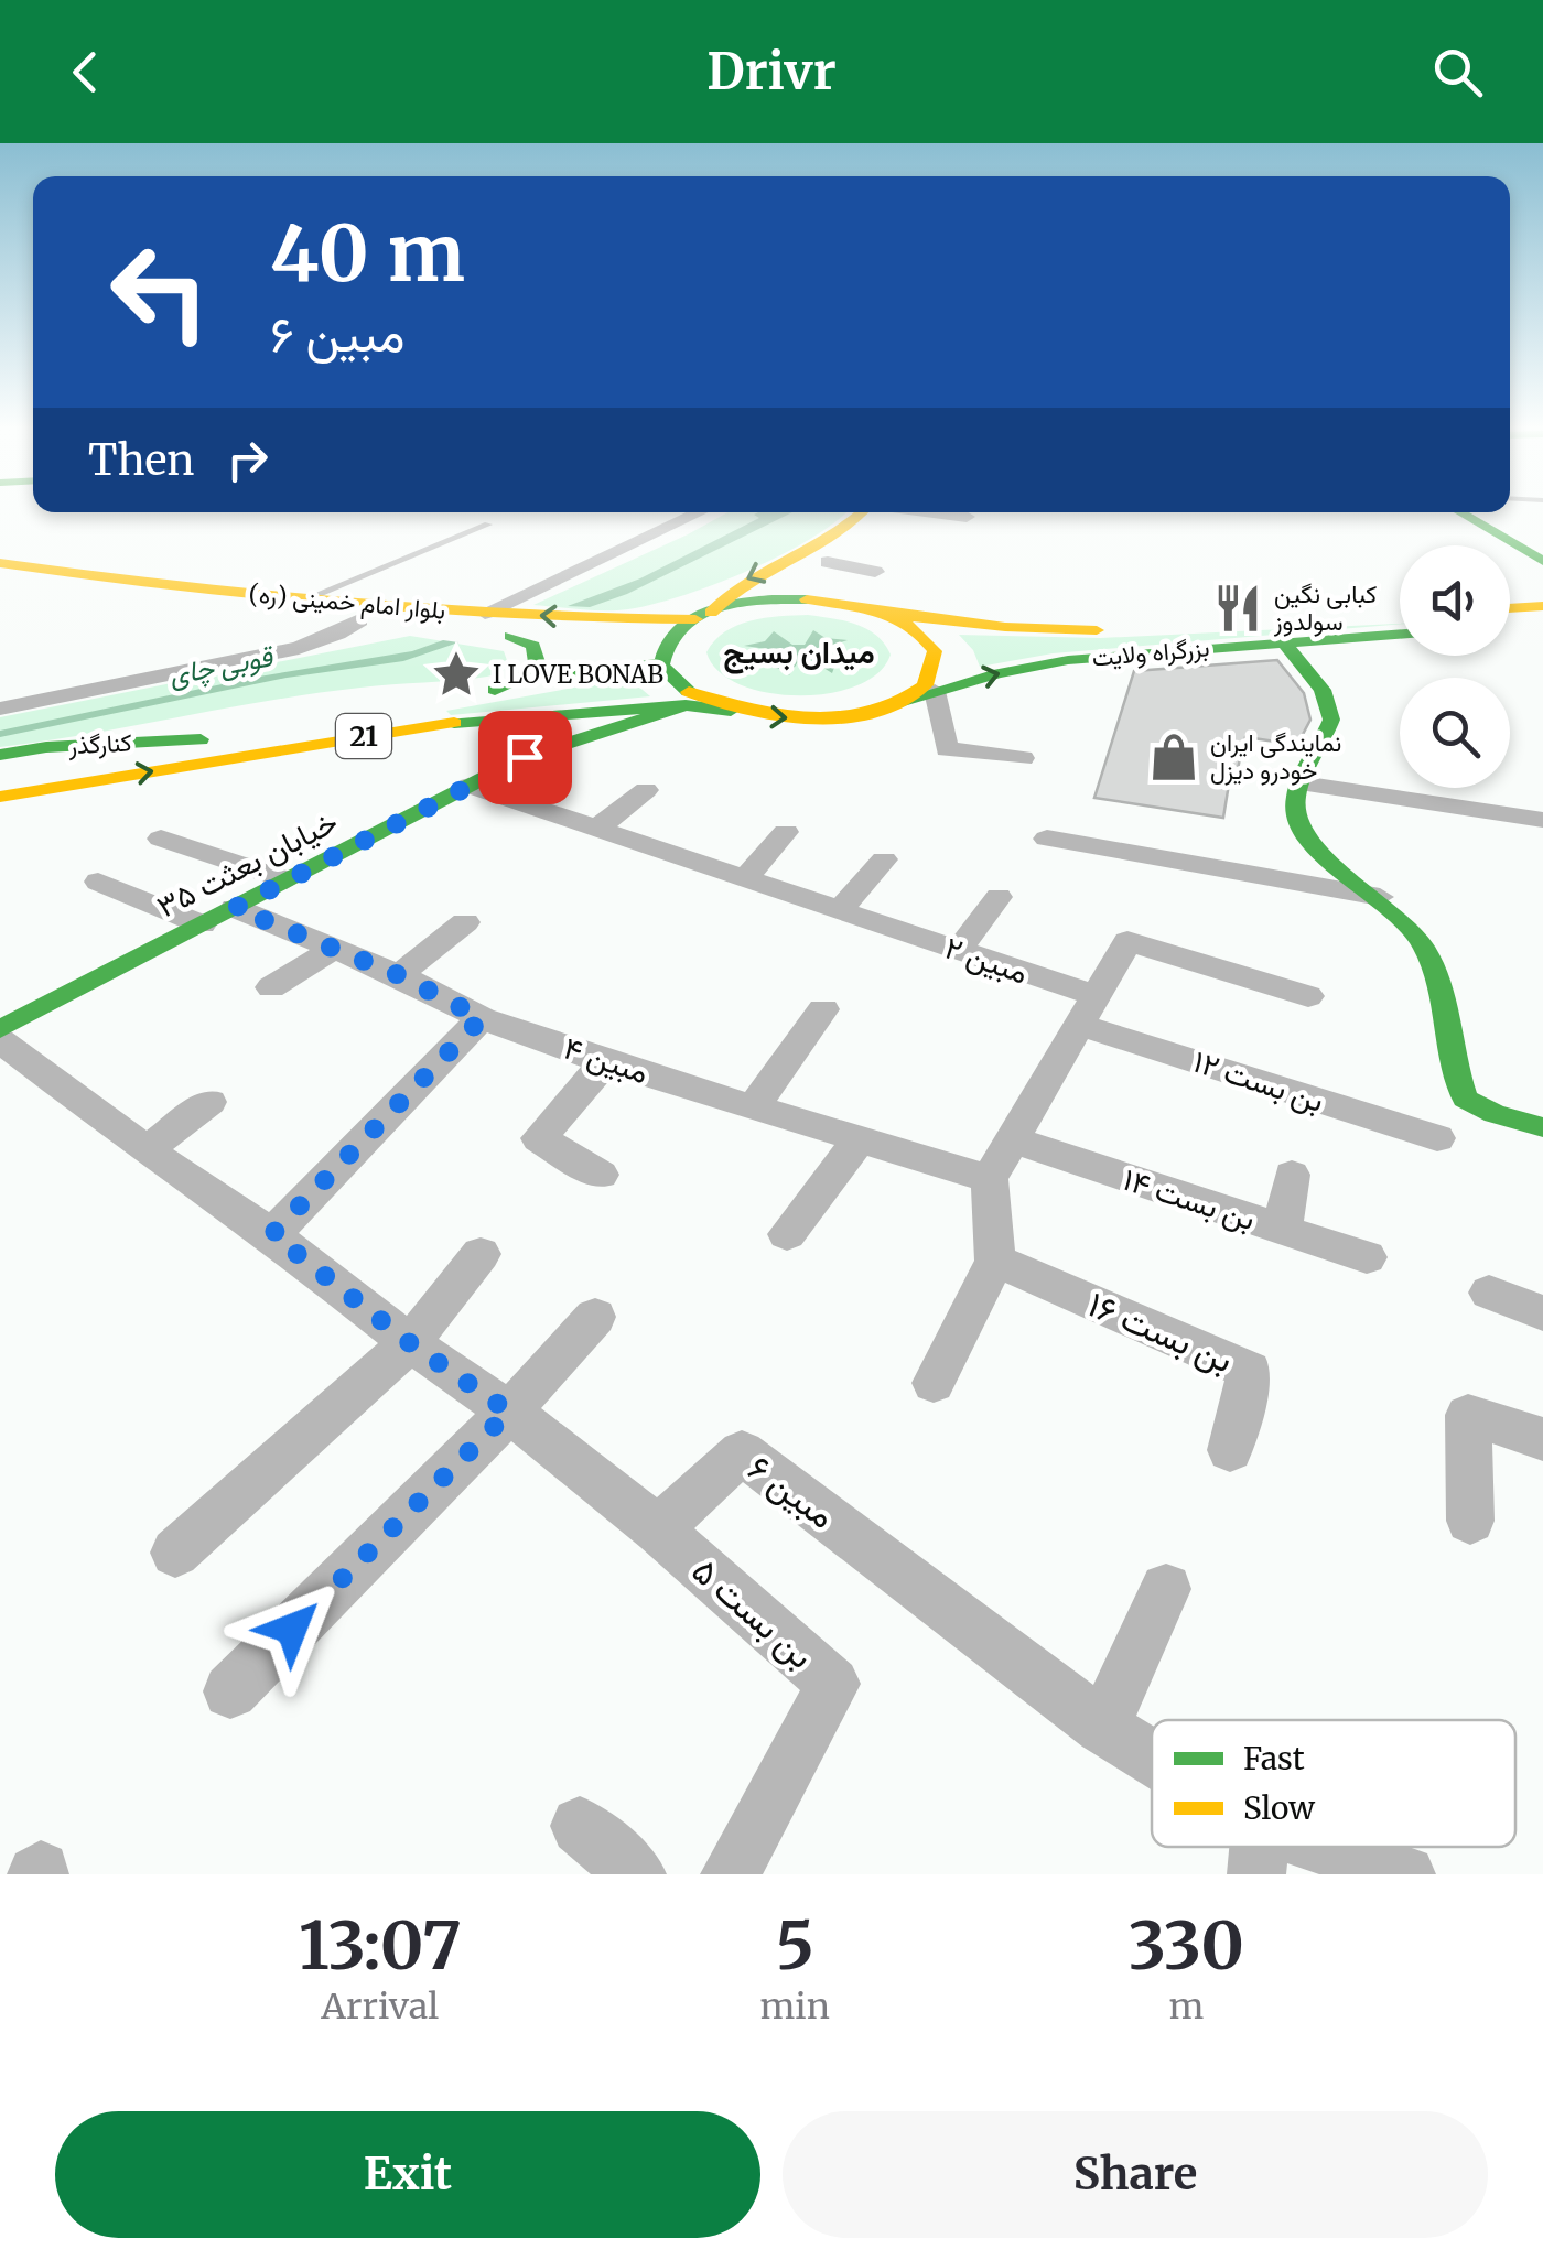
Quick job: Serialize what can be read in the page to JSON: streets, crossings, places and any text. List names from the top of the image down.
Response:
{
  "streets": {
    "main road": [
      "بلوار امام خمینی (ره)",
      "بزرگراه ولایت",
      "21",
      "کنارگذر",
      "خیابان بعثت ۳۵"
    ],
    "street": [
      "مبین ۲",
      "مبین ۴",
      "بن بست ۱۲",
      "بن بست ۱۴",
      "بن بست ۱۶",
      "مبین ۶",
      "بن بست ۵"
    ]
  },
  "crossings": [
    ["بلوار امام خمینی (ره)", "21"],
    ["بزرگراه ولایت", "21"],
    ["21", "کنارگذر"],
    ["21", "خیابان بعثت ۳۵"],
    ["خیابان بعثت ۳۵", "مبین ۲"],
    ["خیابان بعثت ۳۵", "مبین ۴"],
    ["مبین ۲", "بن بست ۱۲"],
    ["مبین ۶", "بن بست ۵"]
  ],
  "districts": ["میدان بسیج"],
  "water": ["قوبی چای"],
  "places": {
    "restaurant": ["کبابی نگین سولدوز"],
    "place": ["I LOVE BONAB"],
    "shop": ["نمایندگی ایران خودرو دیزل"]
  },
  "legend": ["Fast", "Slow"],
  "page": {
    "header": "Drivr",
    "turn": ["40 m", "مبین ۶"],
    "then": "Then",
    "eta": [
      "13:07",
      "Arrival",
      "5",
      "min",
      "330",
      "m"
    ],
    "buttons": ["Exit", "Share"]
  }
}
